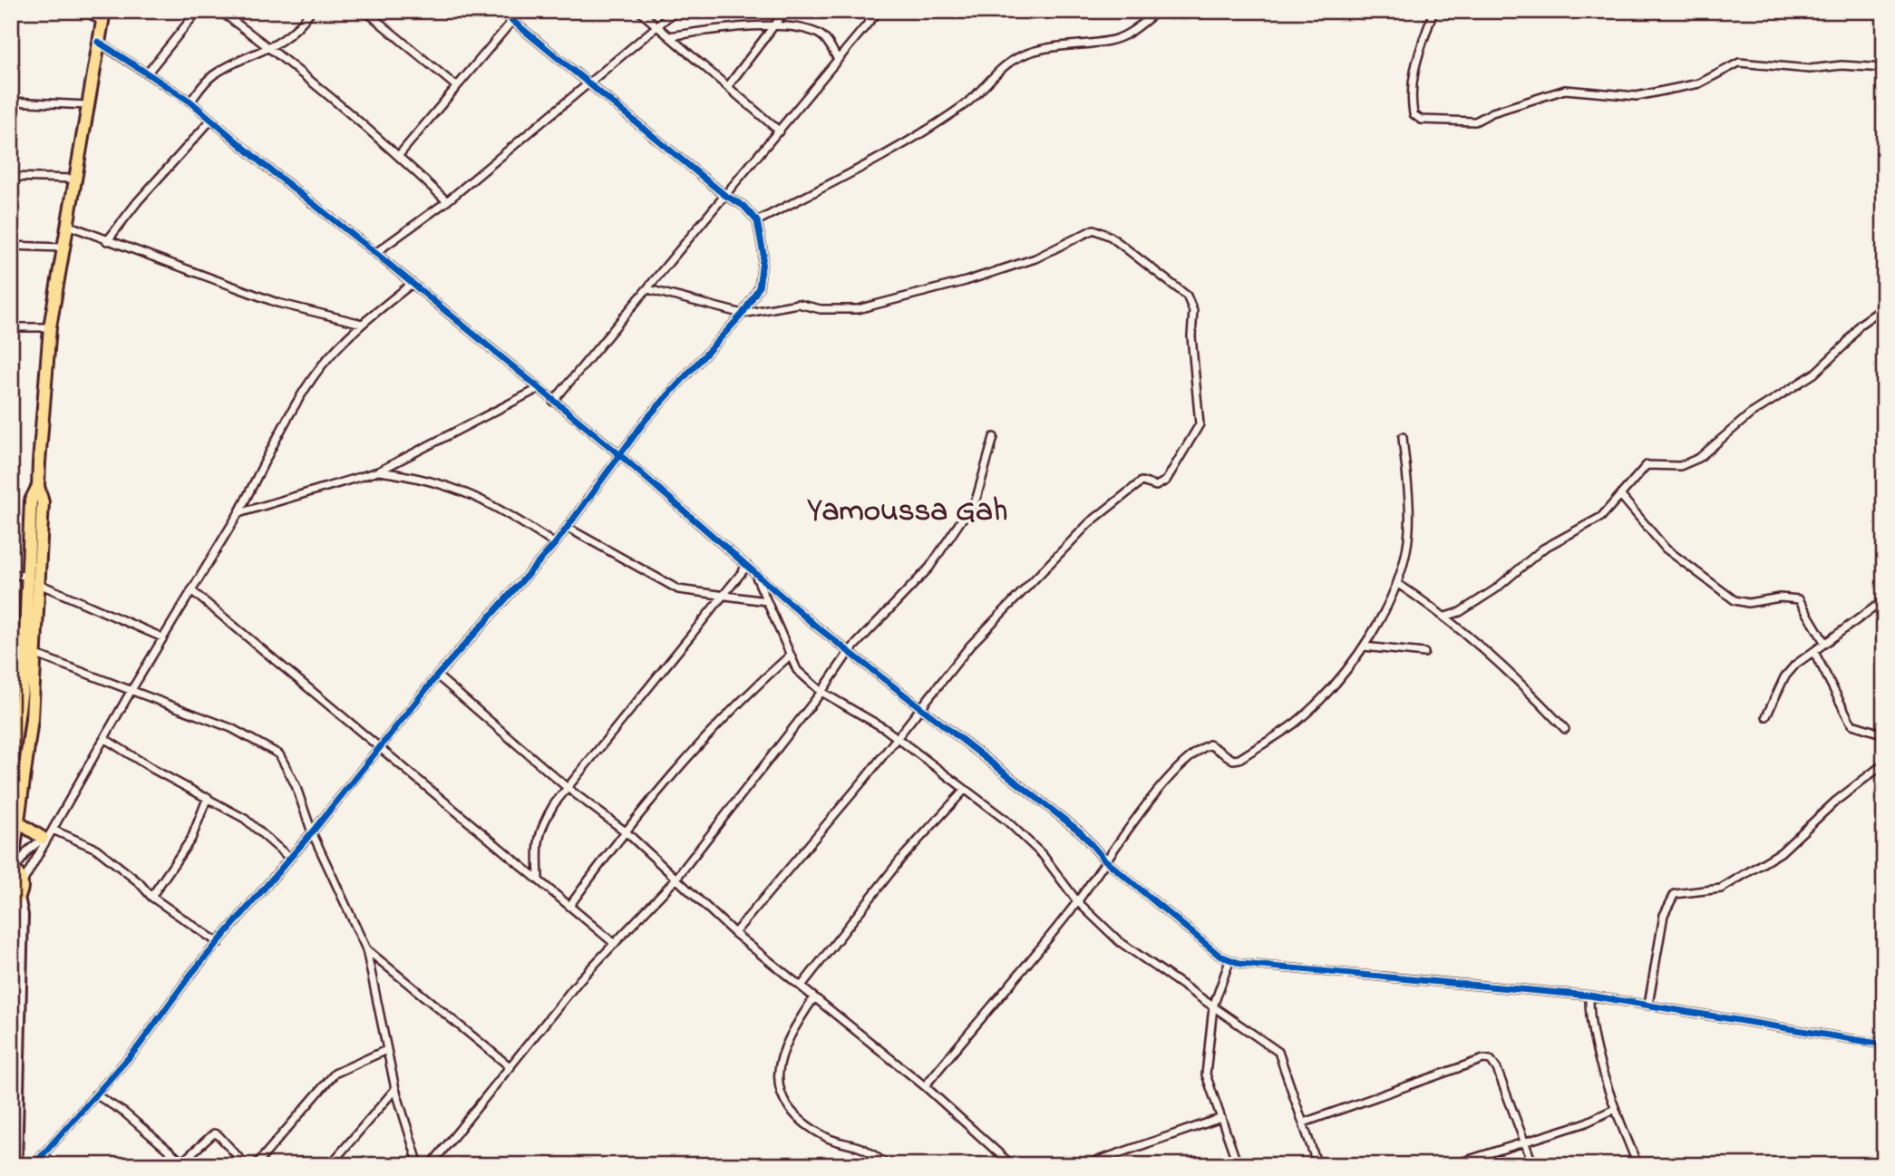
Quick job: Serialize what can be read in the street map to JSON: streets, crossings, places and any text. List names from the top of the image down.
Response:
{
  "districts": ["Yamoussa Gah"]
}
